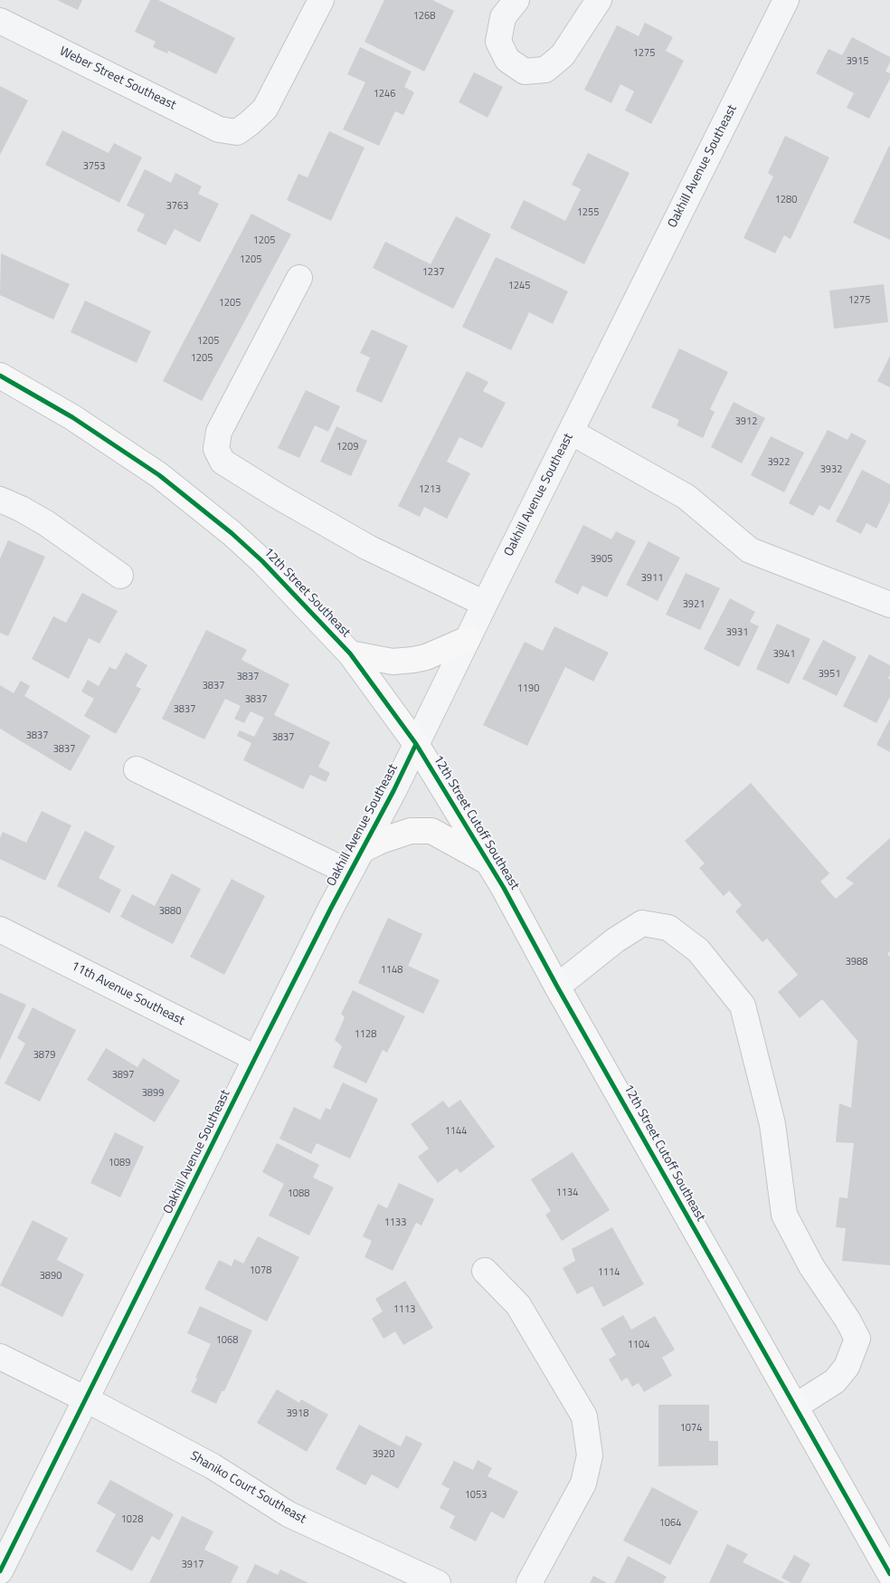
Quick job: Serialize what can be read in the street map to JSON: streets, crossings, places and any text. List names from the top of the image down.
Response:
{
  "streets": {
    "main road": ["12th Street Southeast", "12th Street Cutoff Southeast"],
    "street": [
      "Weber Street Southeast",
      "Oakhill Avenue Southeast",
      "11th Avenue Southeast",
      "Shaniko Court Southeast"
    ]
  },
  "crossings": [
    ["Oakhill Avenue Southeast", "12th Street Southeast"],
    ["Oakhill Avenue Southeast", "12th Street Cutoff Southeast"],
    ["Oakhill Avenue Southeast", "11th Avenue Southeast"],
    ["Oakhill Avenue Southeast", "Shaniko Court Southeast"],
    ["12th Street Southeast", "12th Street Cutoff Southeast"]
  ],
  "house_numbers": [
    "1268",
    "1275",
    "3915",
    "1246",
    "3753",
    "1280",
    "3763",
    "1255",
    "1205",
    "1205",
    "1237",
    "1245",
    "1275",
    "1205",
    "1205",
    "1205",
    "3912",
    "1209",
    "3922",
    "3932",
    "1213",
    "3905",
    "3911",
    "3921",
    "3931",
    "3941",
    "3951",
    "3837",
    "3837",
    "1190",
    "3837",
    "3837",
    "3837",
    "3837",
    "3837",
    "3880",
    "3988",
    "1148",
    "1128",
    "3879",
    "3897",
    "3899",
    "1144",
    "1089",
    "1134",
    "1088",
    "1133",
    "1078",
    "1114",
    "3890",
    "1113",
    "1068",
    "1104",
    "3918",
    "1074",
    "3920",
    "1053",
    "1028",
    "1064",
    "3917"
  ]
}
